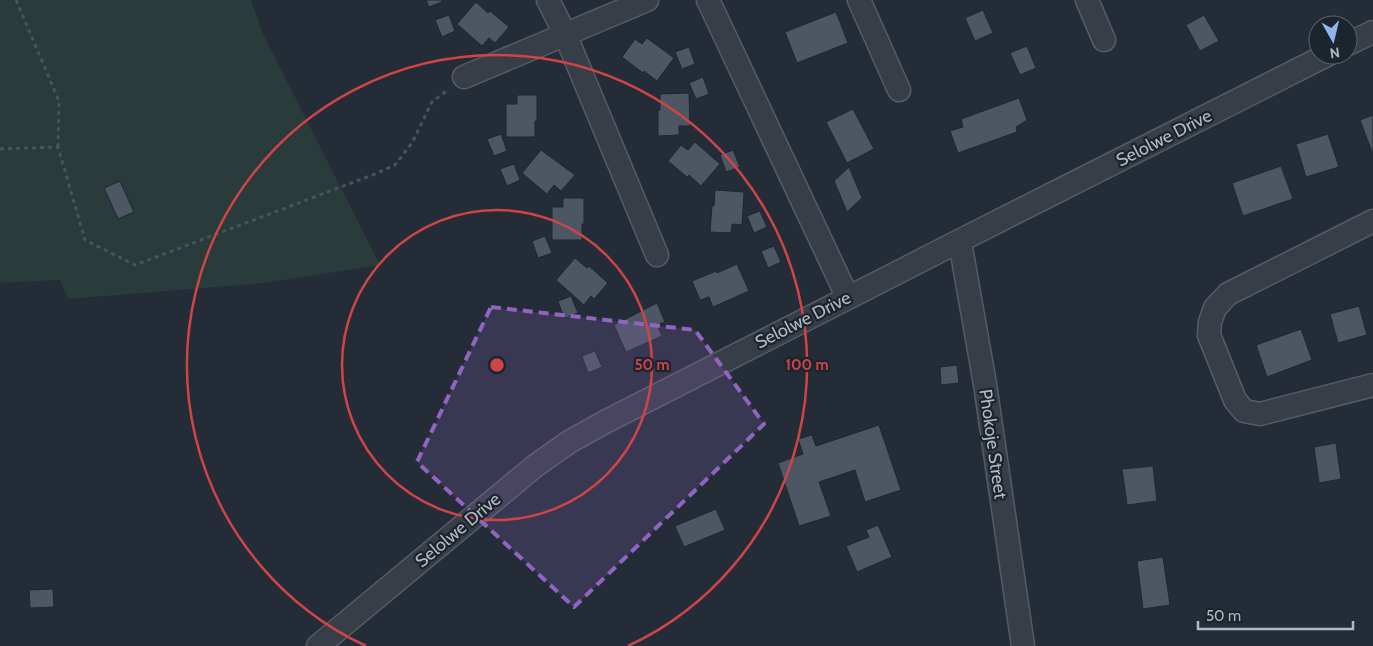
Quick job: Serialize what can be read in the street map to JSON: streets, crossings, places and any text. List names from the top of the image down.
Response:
{
  "streets": {
    "street": ["Selolwe Drive", "Phokoje Street"]
  },
  "crossings": [
    ["Selolwe Drive", "Phokoje Street"]
  ],
  "scale_bar": "50 m",
  "north": "bottom",
  "rings": ["50 m", "100 m"]
}
